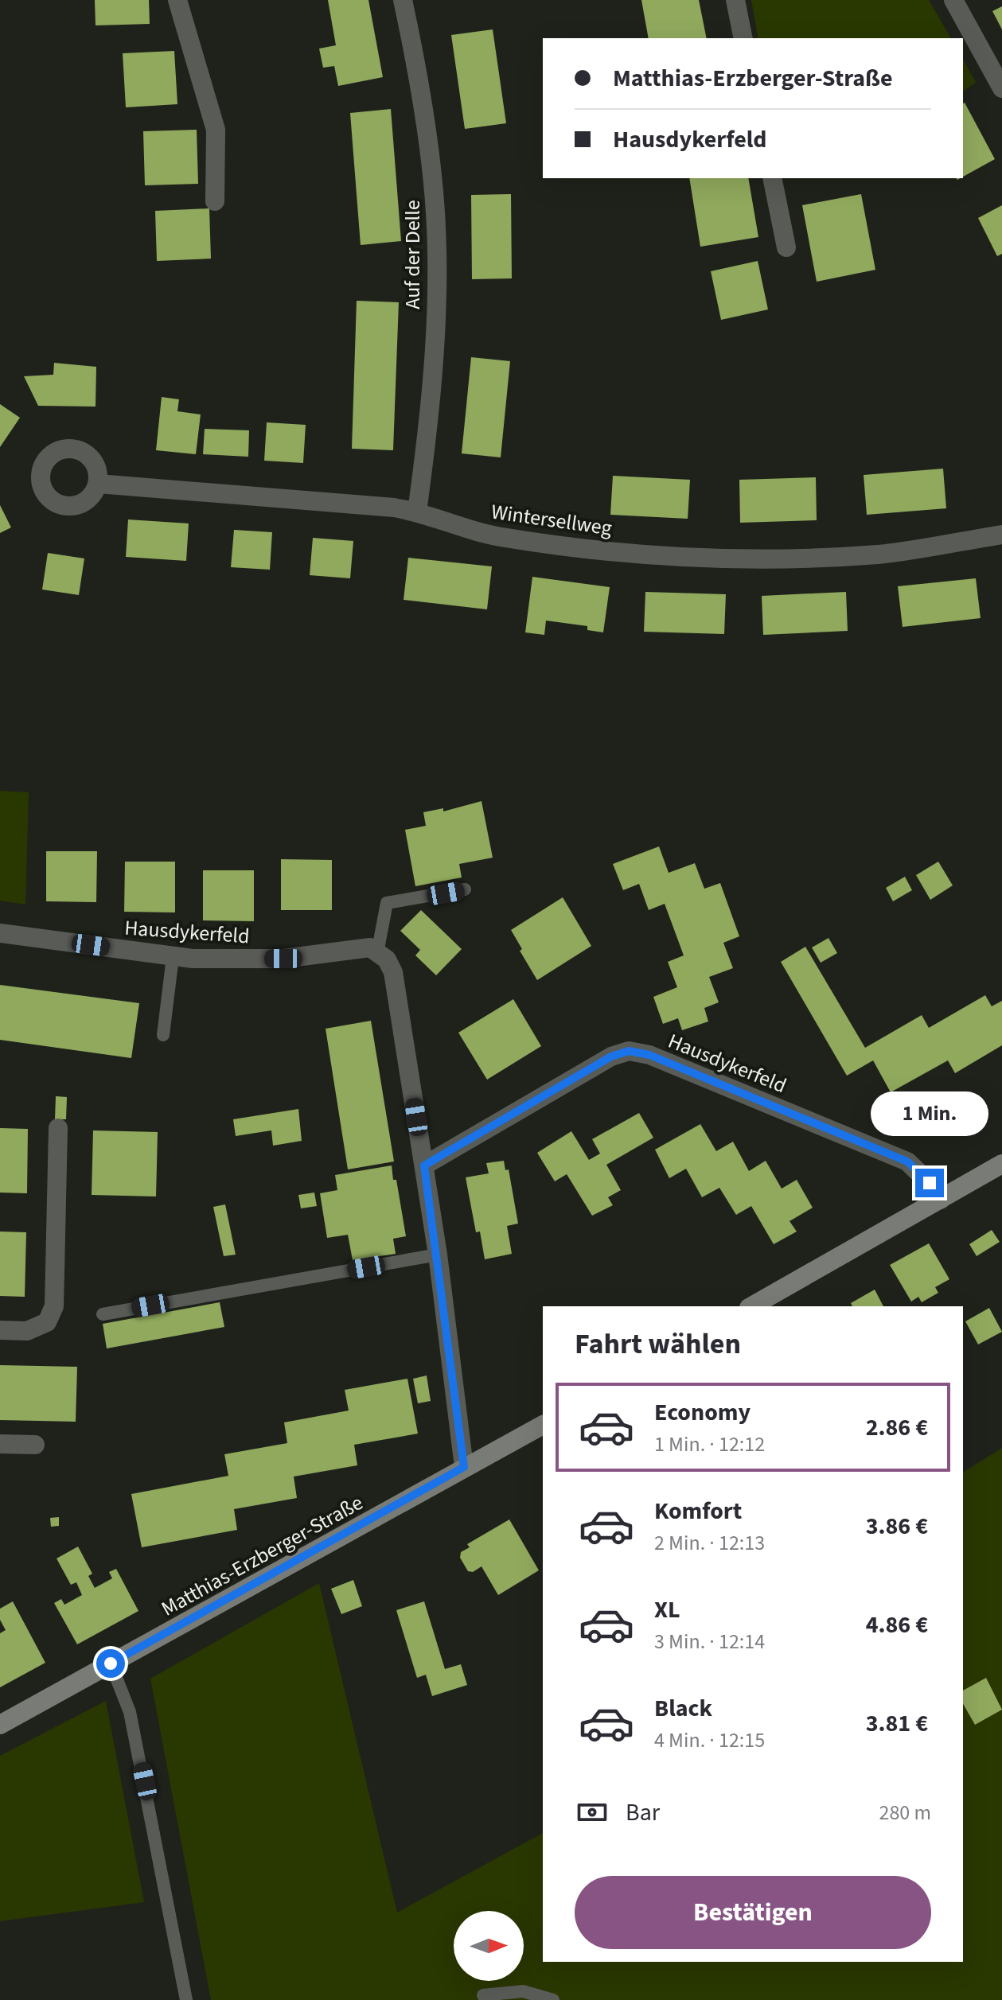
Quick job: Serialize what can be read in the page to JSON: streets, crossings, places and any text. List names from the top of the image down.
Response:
{
  "streets": {
    "street": [
      "Auf der Delle",
      "Wintersellweg",
      "Hausdykerfeld",
      "Matthias-Erzberger-Straße"
    ]
  },
  "crossings": [
    ["Auf der Delle", "Wintersellweg"]
  ],
  "north": "right",
  "page": {
    "banner": ["Matthias-Erzberger-Straße", "Hausdykerfeld"],
    "bubble": "1 Min.",
    "heading": "Fahrt wählen",
    "list": [
      {
        "name": "Economy",
        "note": "1 Min. · 12:12",
        "value": "2.86 €"
      },
      {
        "name": "Komfort",
        "note": "2 Min. · 12:13",
        "value": "3.86 €"
      },
      {
        "name": "XL",
        "note": "3 Min. · 12:14",
        "value": "4.86 €"
      },
      {
        "name": "Black",
        "note": "4 Min. · 12:15",
        "value": "3.81 €"
      }
    ],
    "pay": ["Bar", "280 m"],
    "buttons": "Bestätigen"
  }
}
